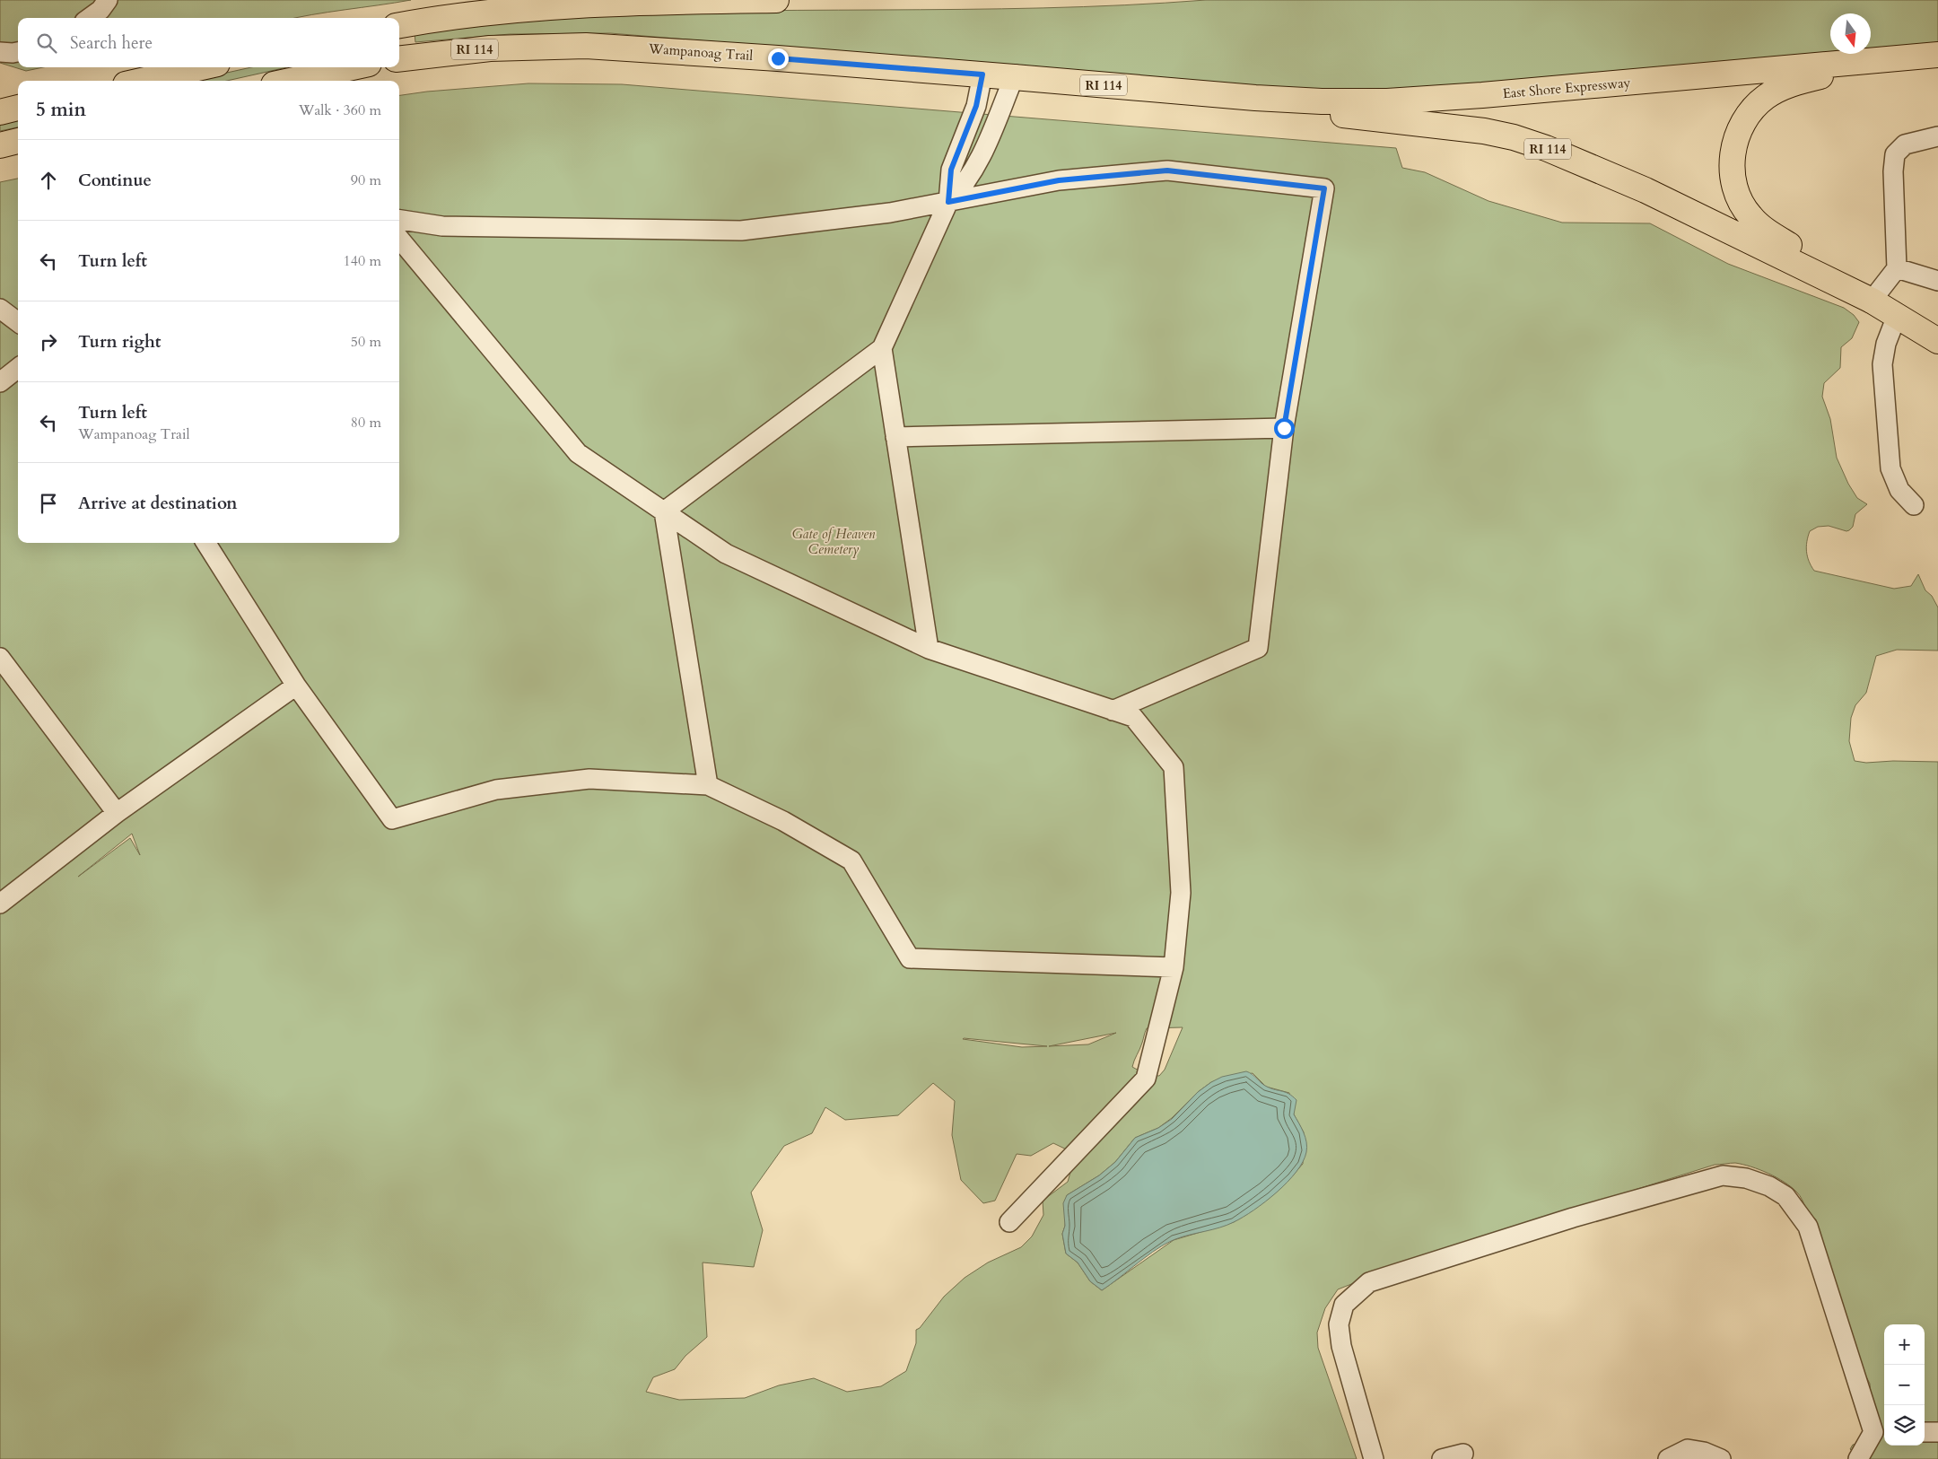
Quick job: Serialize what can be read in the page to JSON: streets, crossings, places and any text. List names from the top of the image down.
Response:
{
  "streets": {
    "main road": ["RI 114", "Wampanoag Trail", "East Shore Expressway"]
  },
  "crossings": [
    ["RI 114", "Wampanoag Trail"],
    ["RI 114", "East Shore Expressway"],
    ["Wampanoag Trail", "East Shore Expressway"]
  ],
  "parks": ["Gate of Heaven Cemetery"],
  "north": "bottom",
  "page": {
    "search": "Search here",
    "heading": ["5 min", "Walk · 360 m"],
    "list": [
      ["Continue", "90 m"],
      ["Turn left", "140 m"],
      ["Turn right", "50 m"],
      ["Turn left", "Wampanoag Trail", "80 m"],
      "Arrive at destination"
    ],
    "map_buttons": ["+", "−"]
  }
}
